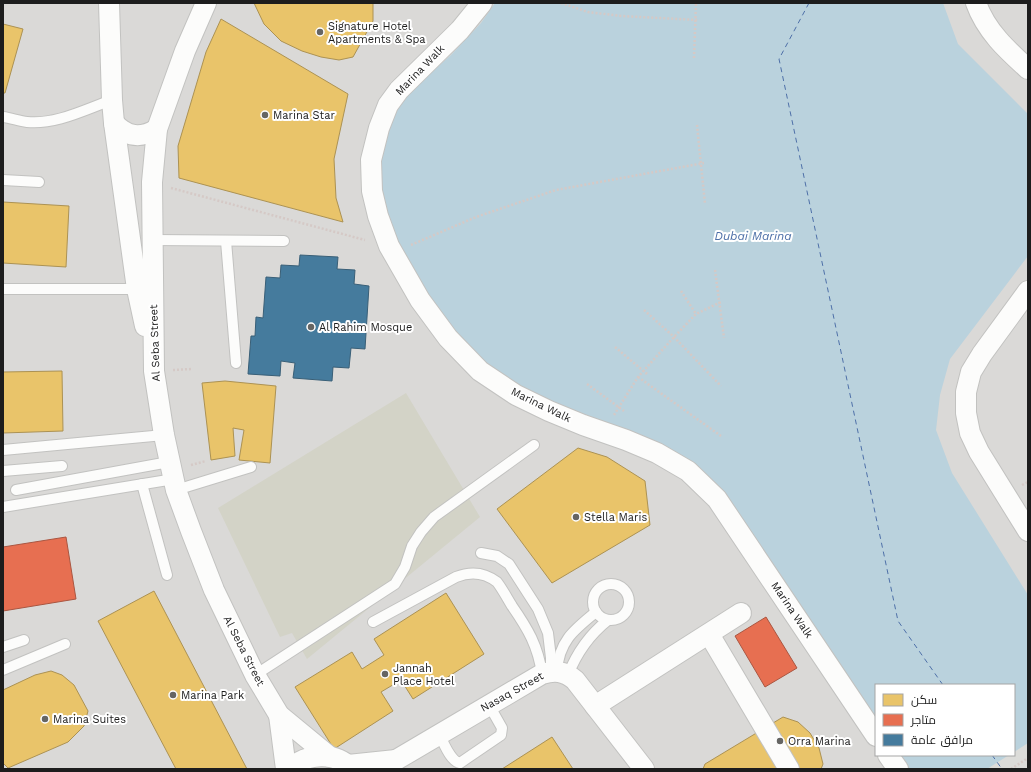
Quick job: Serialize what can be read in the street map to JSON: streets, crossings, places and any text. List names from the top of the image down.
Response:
{
  "streets": {
    "street": ["Marina Walk", "Al Seba Street", "Nasaq Street"]
  },
  "water": ["Dubai Marina"],
  "places": [
    "Signature Hotel Apartments & Spa",
    "Marina Star",
    "Al Rahim Mosque",
    "Stella Maris",
    "Jannah Place Hotel",
    "Marina Park",
    "Marina Suites",
    "Orra Marina"
  ],
  "legend": ["سكن", "متاجر", "مرافق عامة"]
}
